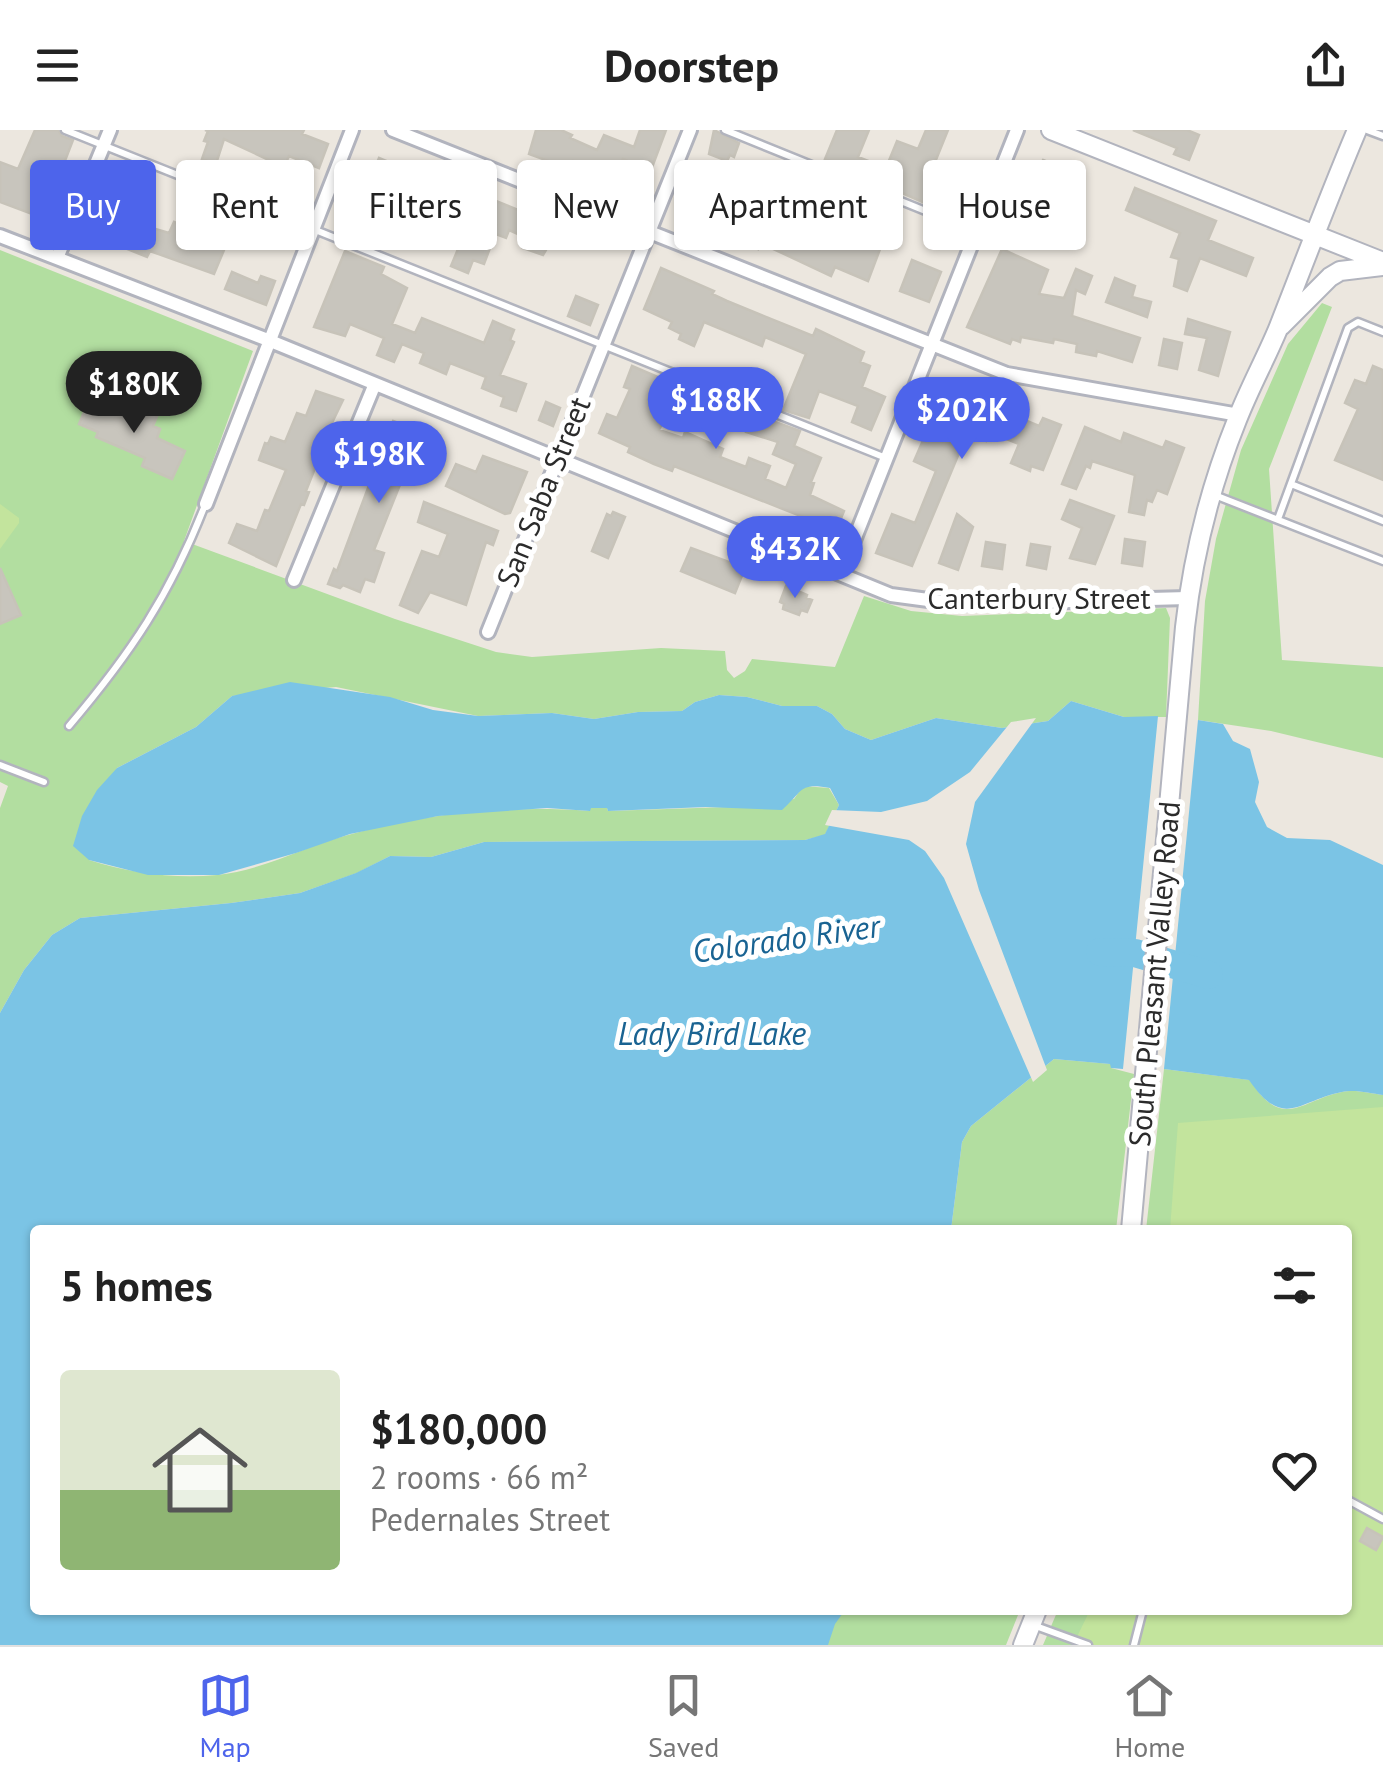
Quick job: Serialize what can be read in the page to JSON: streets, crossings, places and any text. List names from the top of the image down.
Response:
{
  "streets": {
    "main road": ["South Pleasant Valley Road"],
    "street": ["San Saba Street", "Canterbury Street"]
  },
  "crossings": [
    ["San Saba Street", "Canterbury Street"],
    ["Canterbury Street", "South Pleasant Valley Road"]
  ],
  "water": ["Colorado River", "Lady Bird Lake"],
  "page": {
    "header": "Doorstep",
    "chip": [
      "Buy",
      "Rent",
      "Filters",
      "New",
      "Apartment",
      "House"
    ],
    "price": [
      "$180K",
      "$188K",
      "$202K",
      "$198K",
      "$432K"
    ],
    "heading": "5 homes",
    "list": [
      {
        "name": "$180,000",
        "note": "2 rooms · 66 m² · Pedernales Street"
      }
    ],
    "tabs": ["Map", "Saved", "Home"]
  }
}
